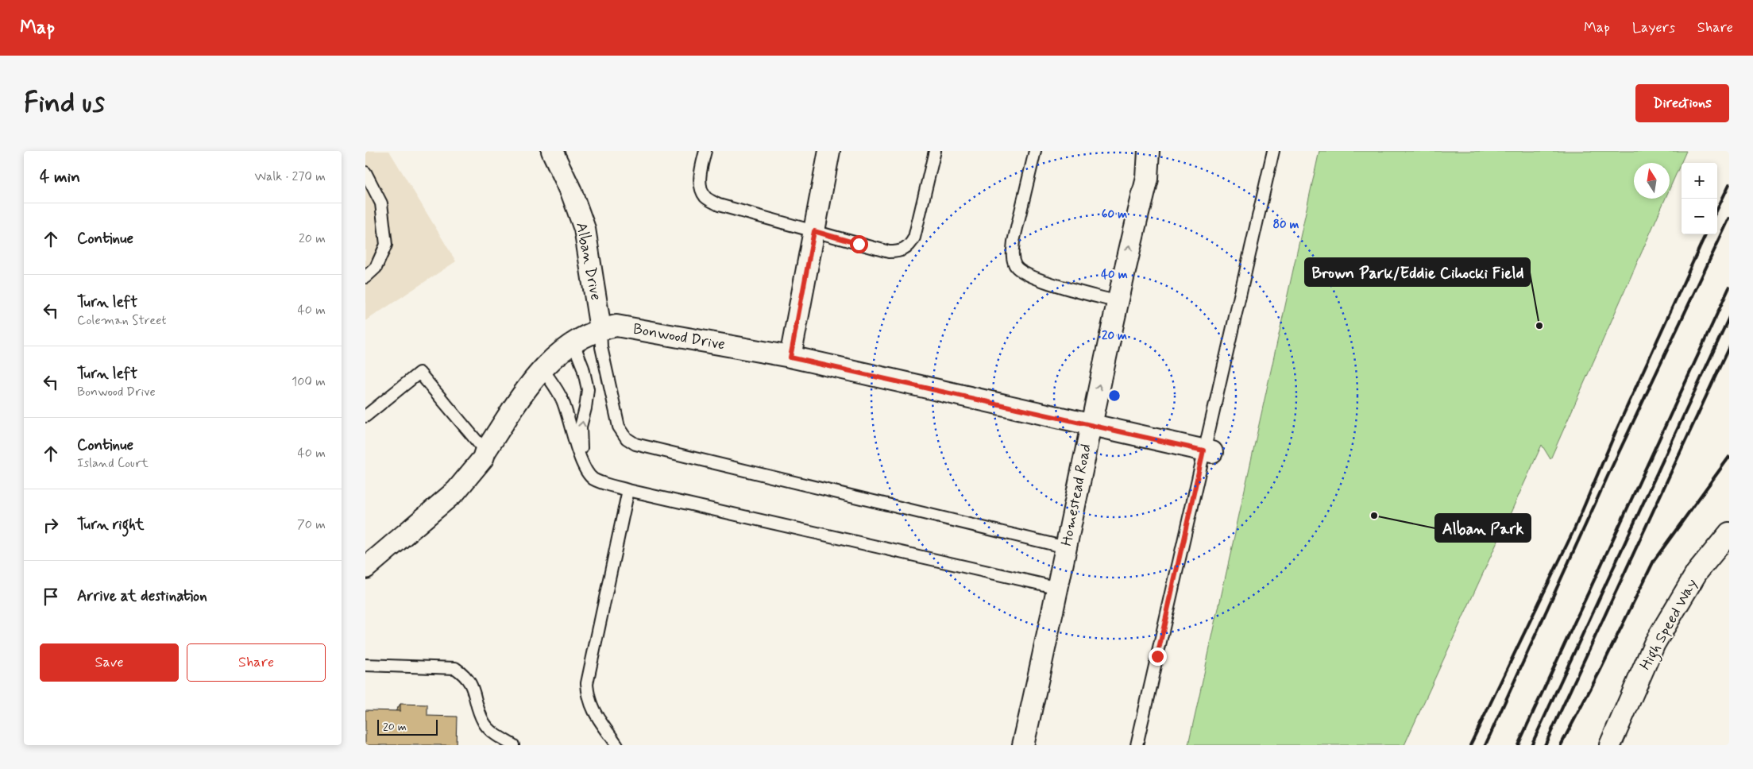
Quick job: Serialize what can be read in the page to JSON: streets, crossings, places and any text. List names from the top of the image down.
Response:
{
  "streets": {
    "street": [
      "Alban Drive",
      "Bonwood Drive",
      "Homestead Road",
      "High Speed Way"
    ]
  },
  "crossings": [
    ["Alban Drive", "Bonwood Drive"],
    ["Bonwood Drive", "Homestead Road"]
  ],
  "one_way": ["Homestead Road"],
  "places": ["Brown Park/Eddie Cihocki Field", "Alban Park"],
  "scale_bar": "20 m",
  "north": "top",
  "page": {
    "header": "Map",
    "nav": ["Map", "Layers", "Share"],
    "buttons": [
      "Directions",
      ["Save", "Share"]
    ],
    "title": "Find us",
    "heading": ["4 min", "Walk · 270 m"],
    "map_buttons": ["+", "−"],
    "list": [
      ["Continue", "20 m"],
      ["Turn left", "Coleman Street", "40 m"],
      ["Turn left", "Bonwood Drive", "100 m"],
      ["Continue", "Island Court", "40 m"],
      ["Turn right", "70 m"],
      "Arrive at destination"
    ],
    "scale": "20 m"
  },
  "rings": [
    "60 m",
    "80 m",
    "40 m",
    "20 m"
  ]
}
